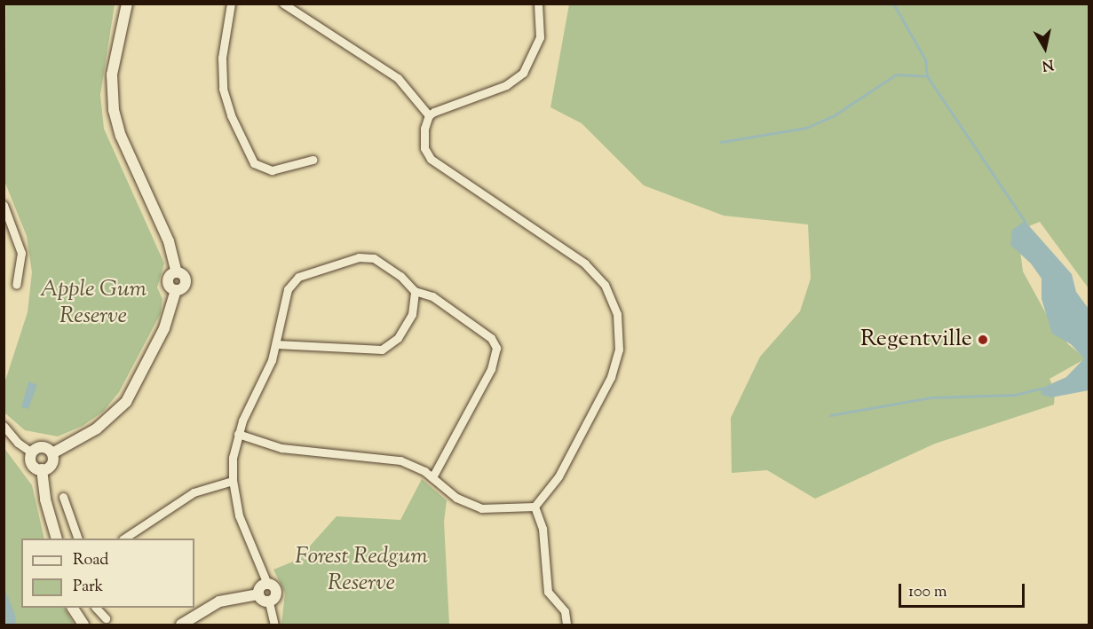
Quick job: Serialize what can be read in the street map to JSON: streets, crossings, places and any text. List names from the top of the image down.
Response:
{
  "parks": ["Apple Gum Reserve", "Forest Redgum Reserve"],
  "places": ["Regentville"],
  "legend": ["Road", "Park"],
  "scale_bar": "100 m",
  "north": "bottom"
}
